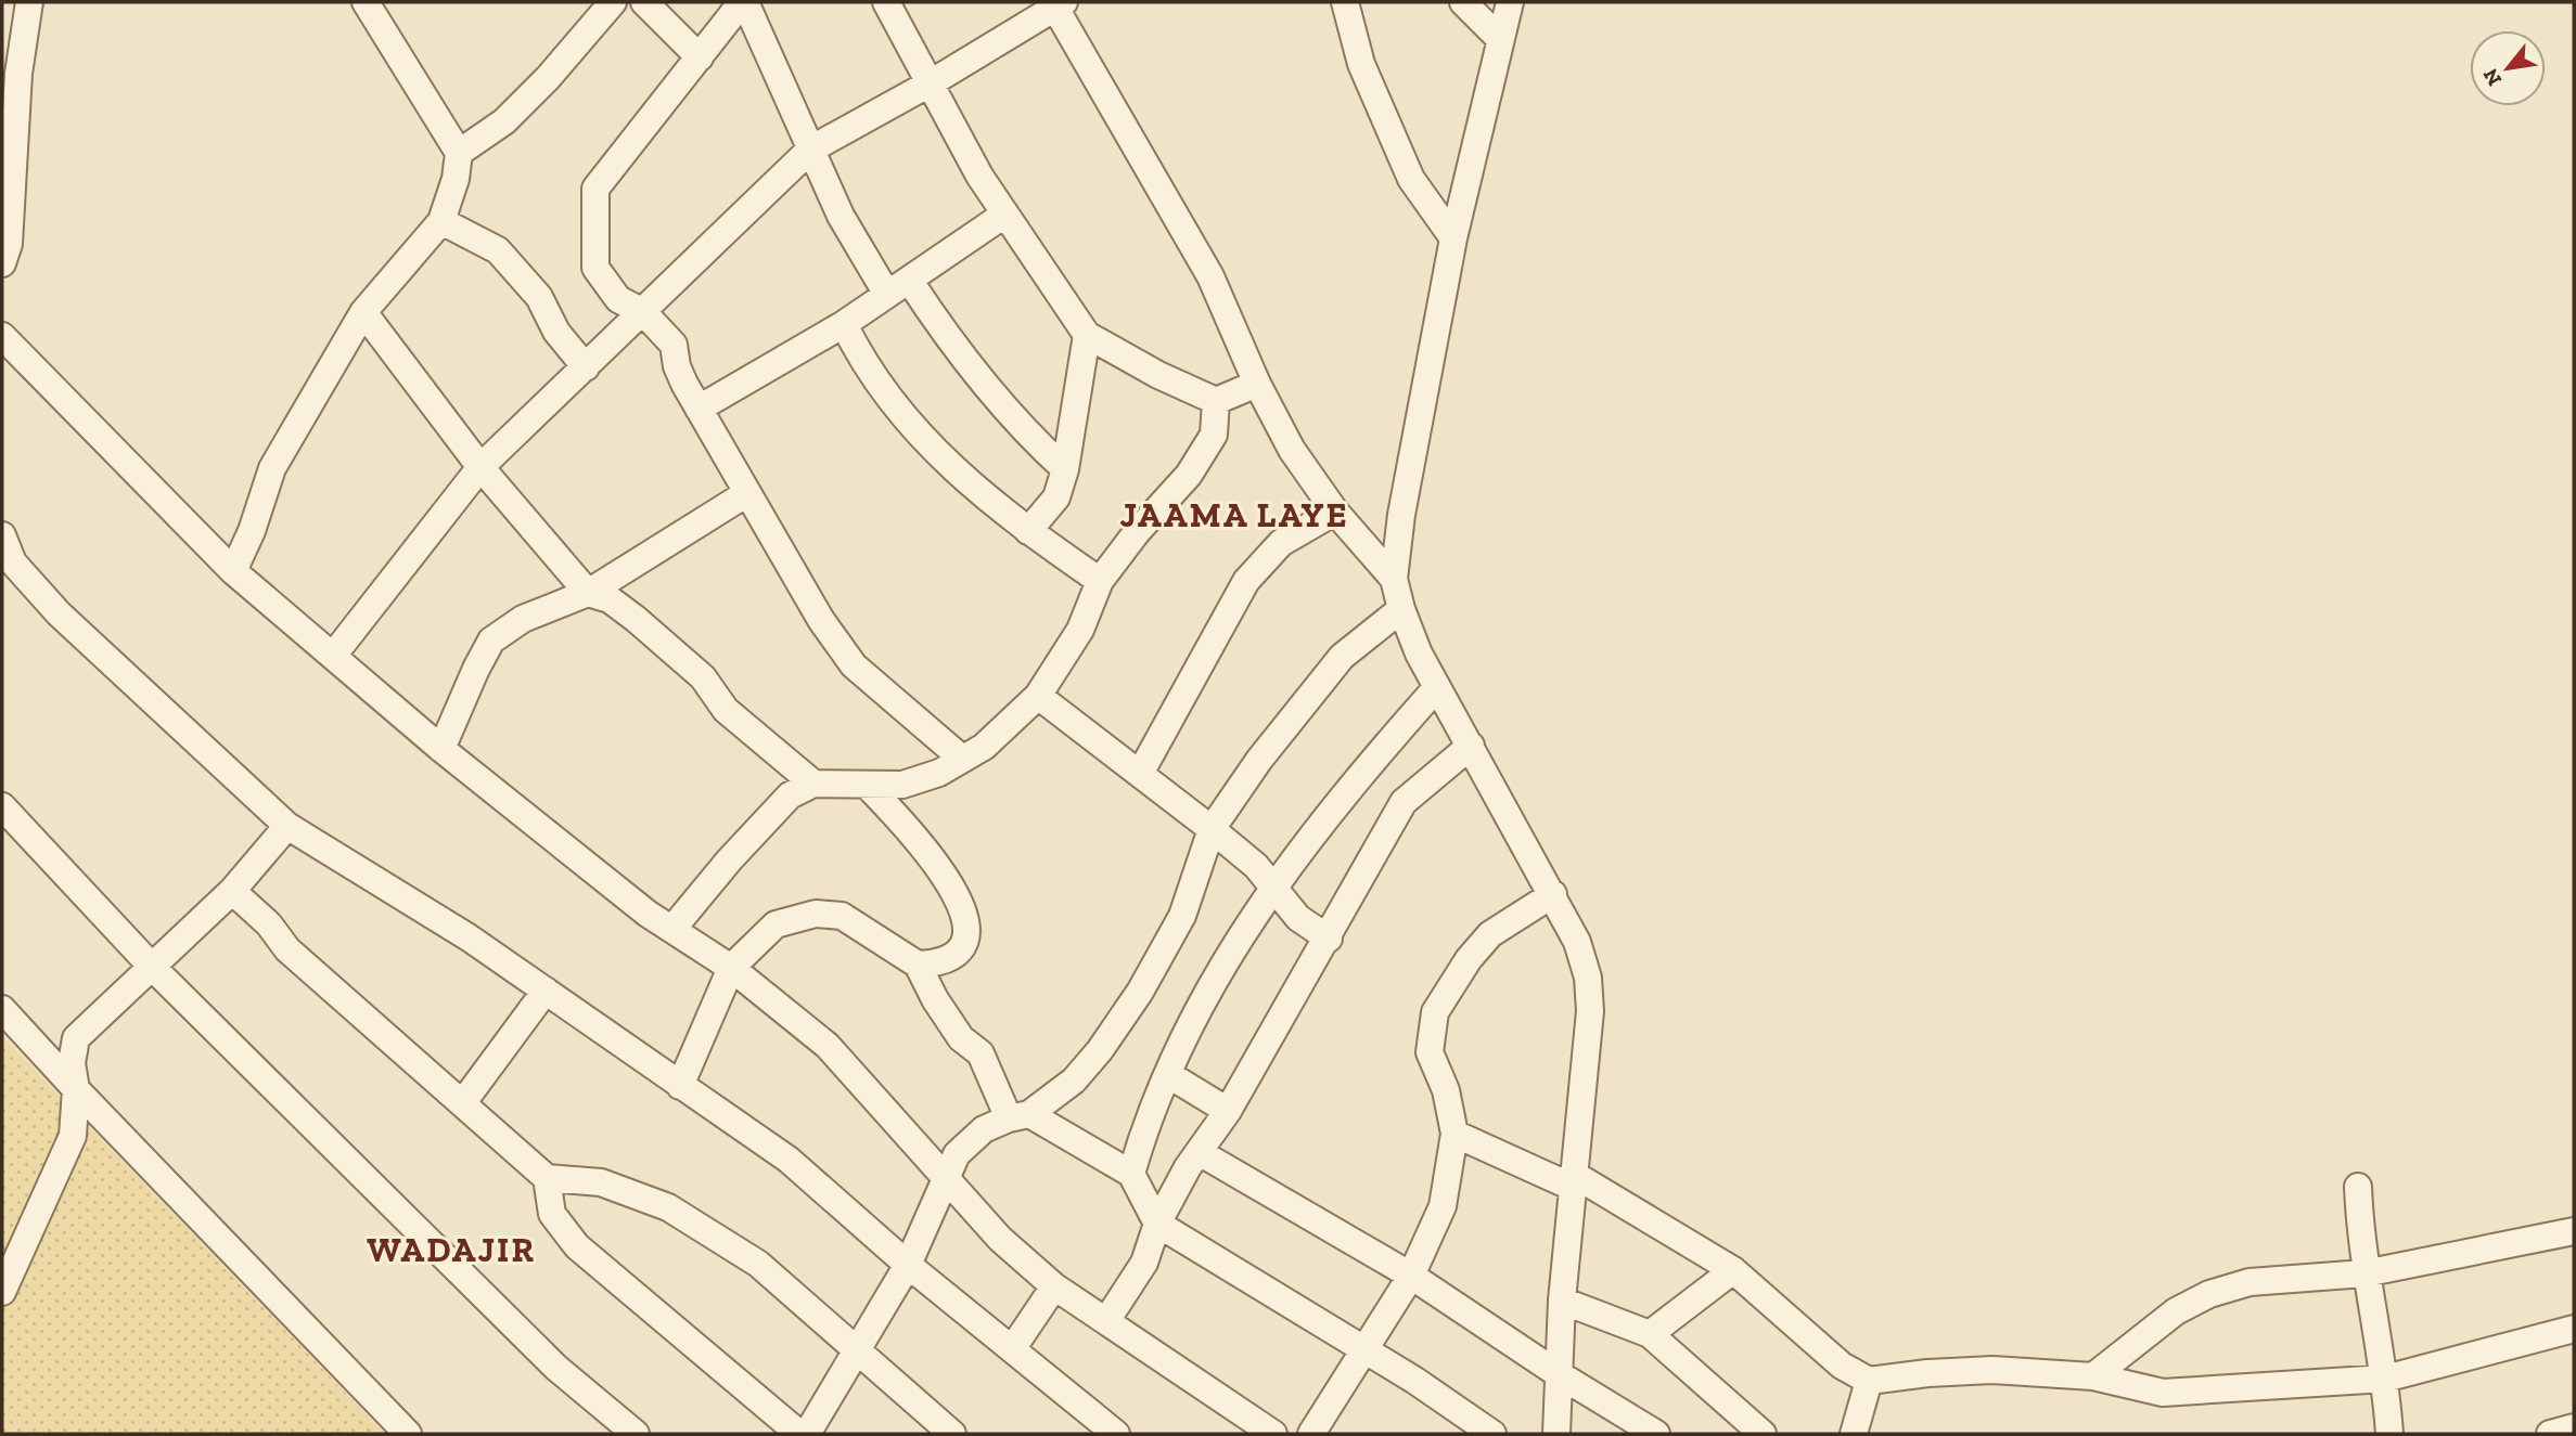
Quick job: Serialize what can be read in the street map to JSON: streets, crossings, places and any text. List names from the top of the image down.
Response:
{
  "districts": ["JAAMA LAYE", "WADAJIR"],
  "north": "bottom left"
}
